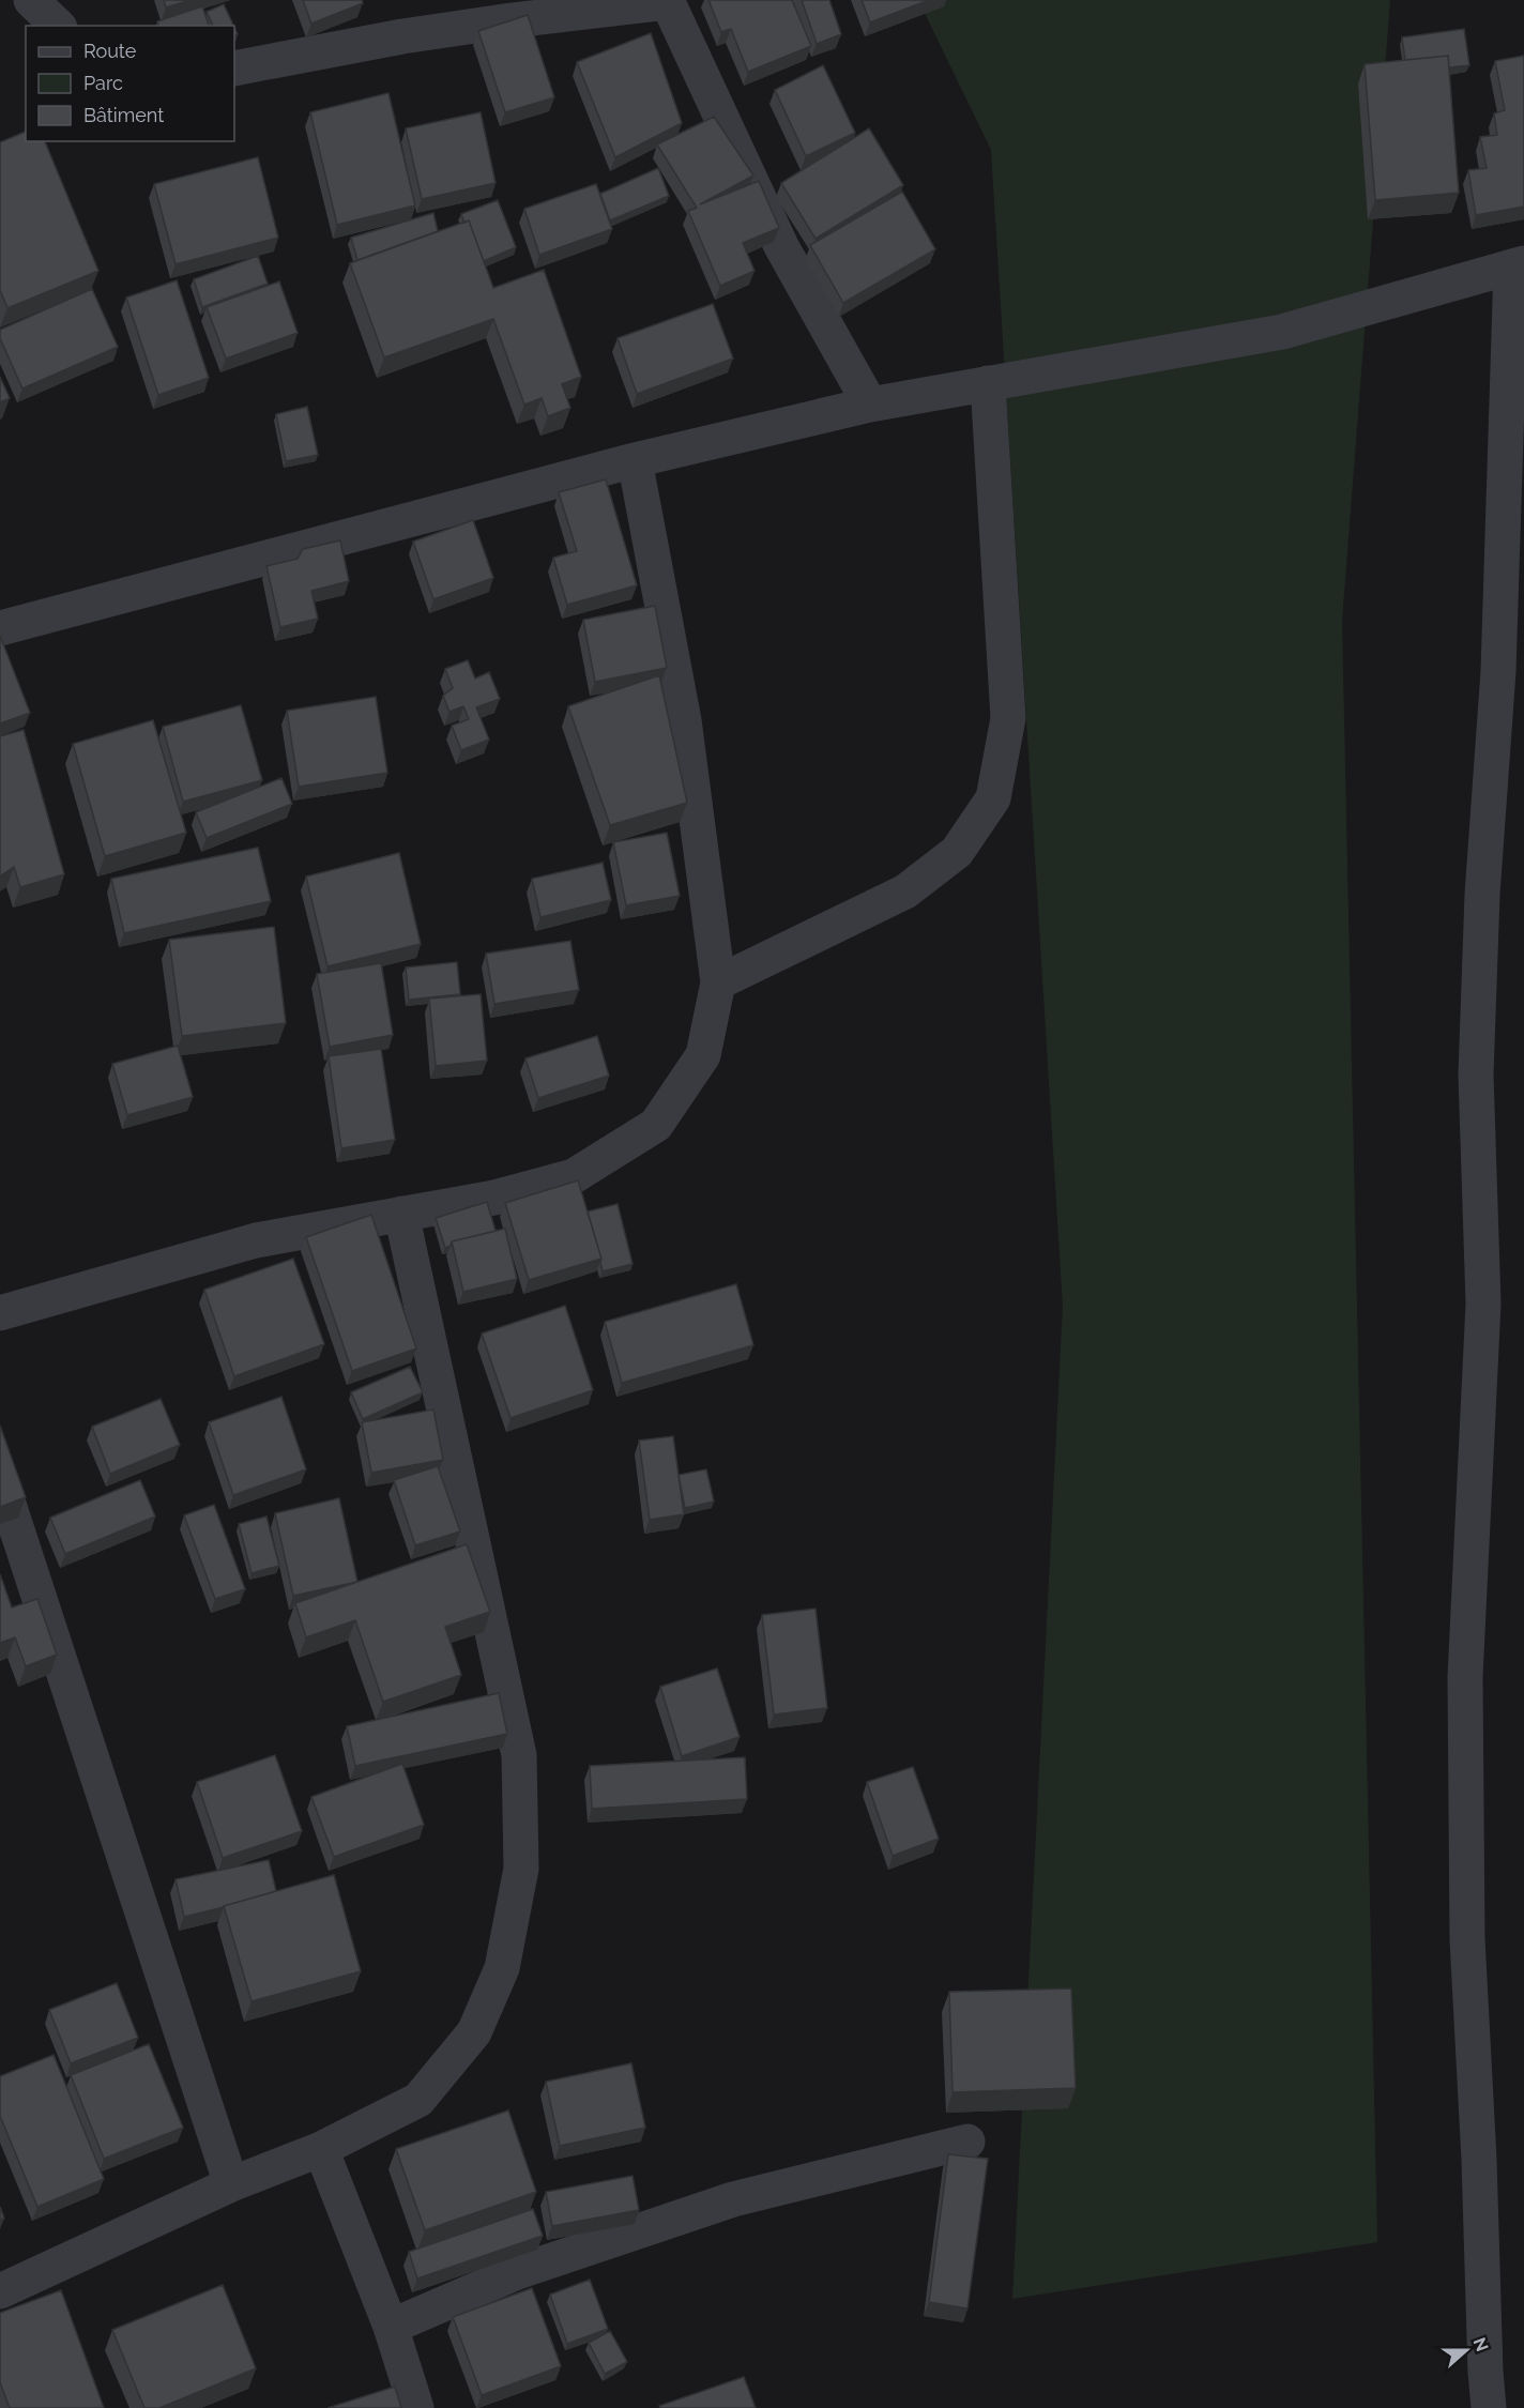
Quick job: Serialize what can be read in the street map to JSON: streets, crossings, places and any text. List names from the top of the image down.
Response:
{
  "legend": ["Route", "Parc", "Bâtiment"],
  "north": "right"
}
